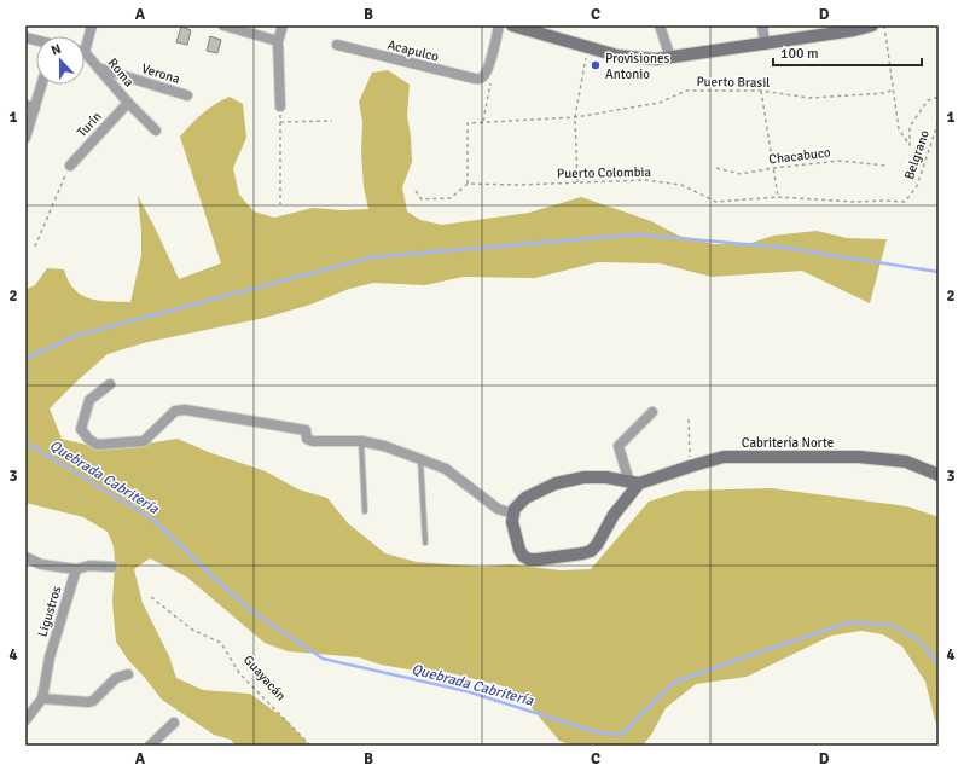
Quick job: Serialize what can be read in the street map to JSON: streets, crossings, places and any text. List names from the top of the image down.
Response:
{
  "streets": {
    "street": [
      "Acapulco",
      "Roma",
      "Verona",
      "Turín",
      "Cabritería Norte",
      "Ligustros"
    ],
    "path": [
      "Puerto Brasil",
      "Belgrano",
      "Chacabuco",
      "Puerto Colombia",
      "Guayacán"
    ]
  },
  "crossings": [
    ["Roma", "Verona"],
    ["Roma", "Turín"],
    ["Puerto Brasil", "Puerto Colombia"],
    ["Belgrano", "Puerto Colombia"]
  ],
  "water": ["Quebrada Cabritería"],
  "places": ["Provisiones Antonio"],
  "scale_bar": "100 m",
  "north": "top",
  "grid": {
    "columns": [
      "A",
      "B",
      "C",
      "D"
    ],
    "rows": [
      "1",
      "2",
      "3",
      "4"
    ]
  }
}
